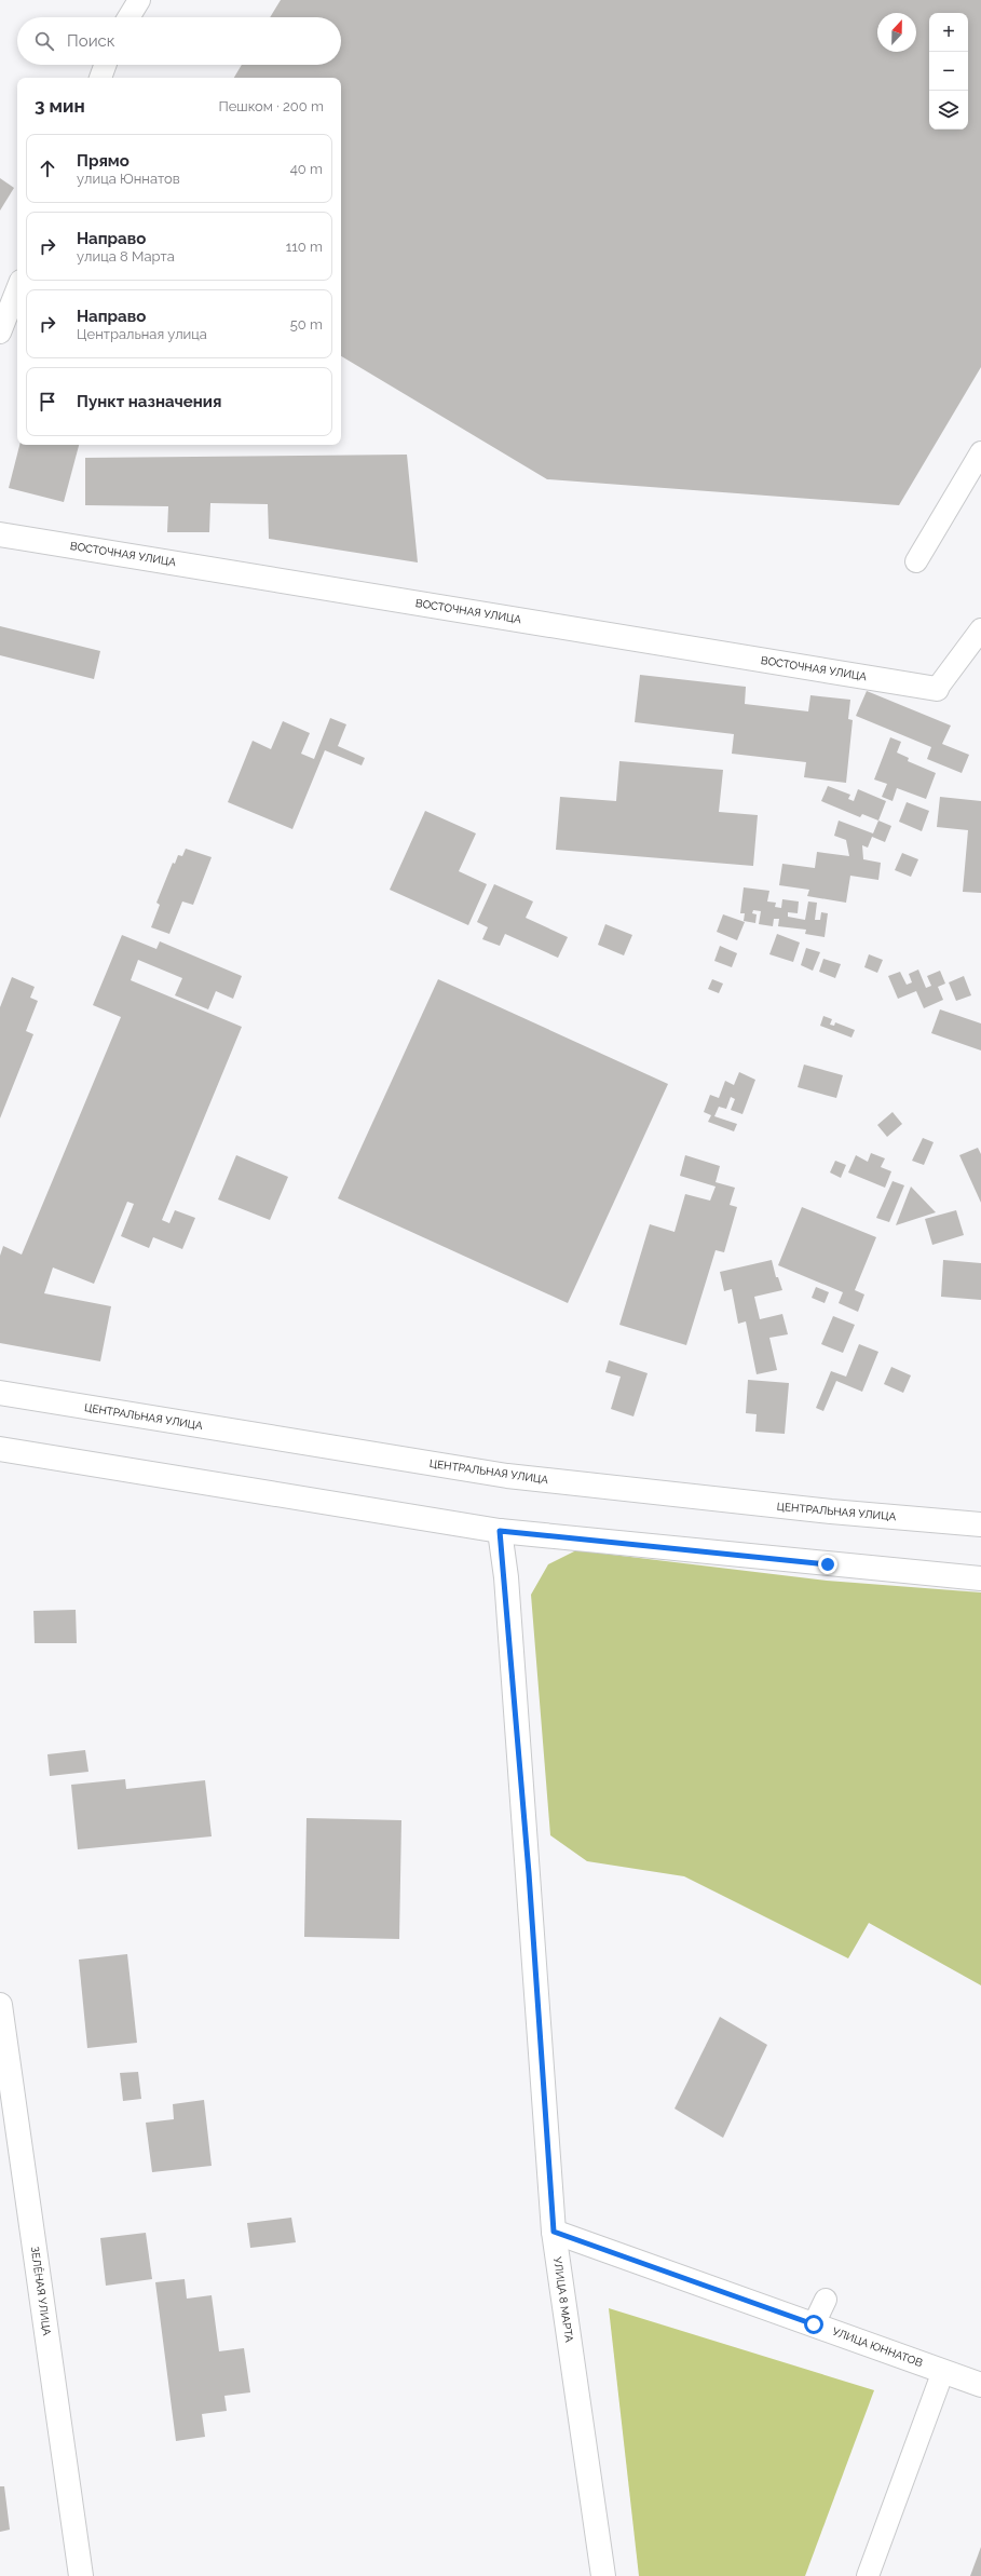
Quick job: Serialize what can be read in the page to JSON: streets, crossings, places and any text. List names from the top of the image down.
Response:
{
  "streets": {
    "street": [
      "ВОСТОЧНАЯ УЛИЦА",
      "ЦЕНТРАЛЬНАЯ УЛИЦА",
      "ЗЕЛЁНАЯ УЛИЦА",
      "УЛИЦА 8 МАРТА",
      "УЛИЦА ЮННАТОВ"
    ]
  },
  "crossings": [
    ["УЛИЦА 8 МАРТА", "УЛИЦА ЮННАТОВ"]
  ],
  "north": "top",
  "page": {
    "map_buttons": ["+", "−"],
    "search": "Поиск",
    "heading": ["3 мин", "Пешком · 200 m"],
    "list": [
      ["Прямо", "улица Юннатов", "40 m"],
      ["Направо", "улица 8 Марта", "110 m"],
      ["Направо", "Центральная улица", "50 m"],
      "Пункт назначения"
    ]
  }
}
